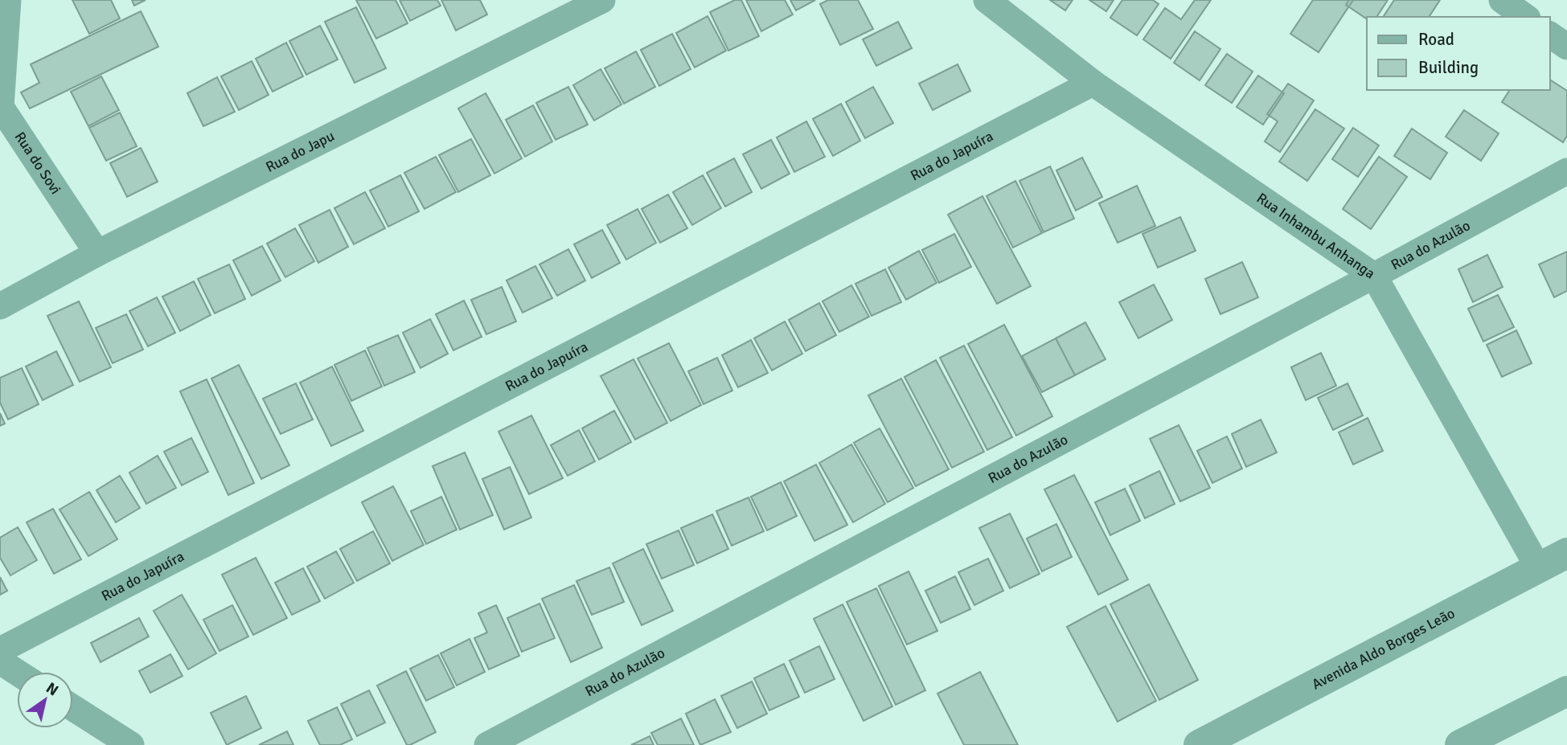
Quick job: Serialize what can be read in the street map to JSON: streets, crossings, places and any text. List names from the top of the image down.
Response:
{
  "streets": {
    "street": [
      "Rua do Japu",
      "Rua do Japuíra",
      "Rua do Sovi",
      "Rua Inhambu Anhanga",
      "Rua do Azulão",
      "Avenida Aldo Borges Leão"
    ]
  },
  "crossings": [
    ["Rua do Japu", "Rua do Sovi"],
    ["Rua do Japuíra", "Rua Inhambu Anhanga"],
    ["Rua Inhambu Anhanga", "Rua do Azulão"],
    ["Rua Inhambu Anhanga", "Avenida Aldo Borges Leão"]
  ],
  "legend": ["Road", "Building"],
  "north": "top right"
}
